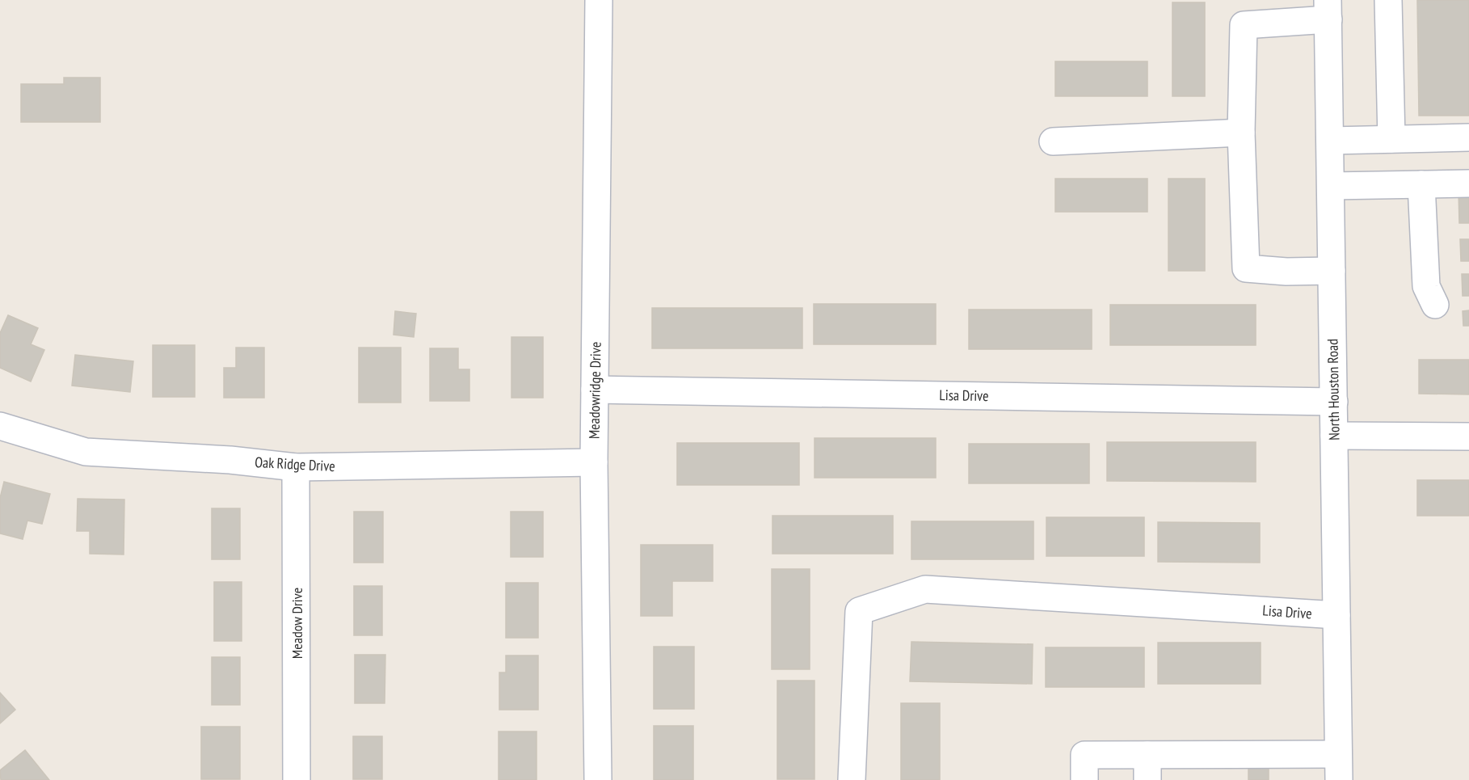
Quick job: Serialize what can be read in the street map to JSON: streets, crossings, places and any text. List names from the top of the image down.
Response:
{
  "streets": {
    "street": [
      "North Houston Road",
      "Meadowridge Drive",
      "Lisa Drive",
      "Oak Ridge Drive",
      "Meadow Drive"
    ]
  },
  "crossings": [
    ["North Houston Road", "Lisa Drive"],
    ["Meadowridge Drive", "Lisa Drive"],
    ["Meadowridge Drive", "Oak Ridge Drive"],
    ["Oak Ridge Drive", "Meadow Drive"]
  ]
}
